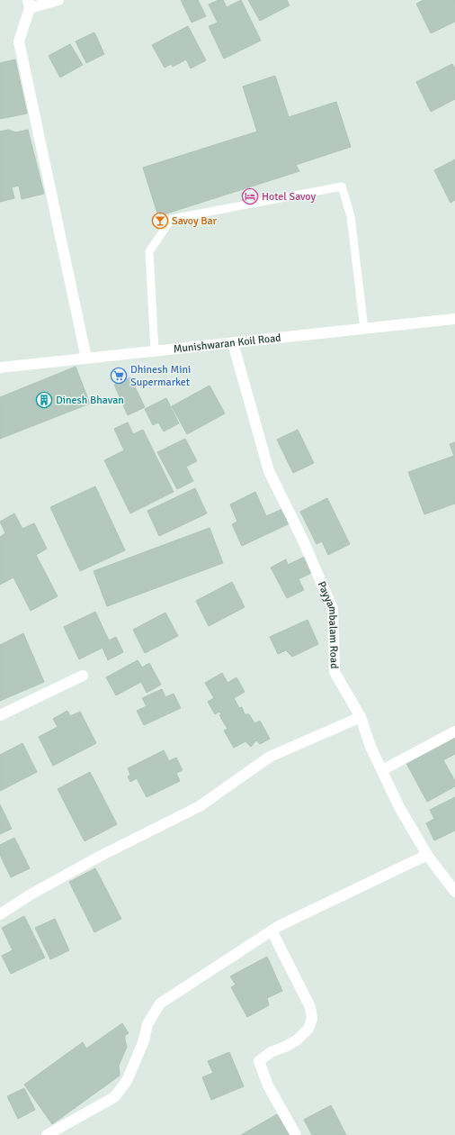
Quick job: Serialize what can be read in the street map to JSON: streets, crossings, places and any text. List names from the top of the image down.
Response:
{
  "streets": {
    "street": ["Munishwaran Koil Road", "Payyambalam Road"]
  },
  "crossings": [
    ["Munishwaran Koil Road", "Payyambalam Road"]
  ],
  "places": {
    "hotel": ["Hotel Savoy"],
    "bar": ["Savoy Bar"],
    "supermarket": ["Dhinesh Mini Supermarket"],
    "building": ["Dinesh Bhavan"]
  }
}
